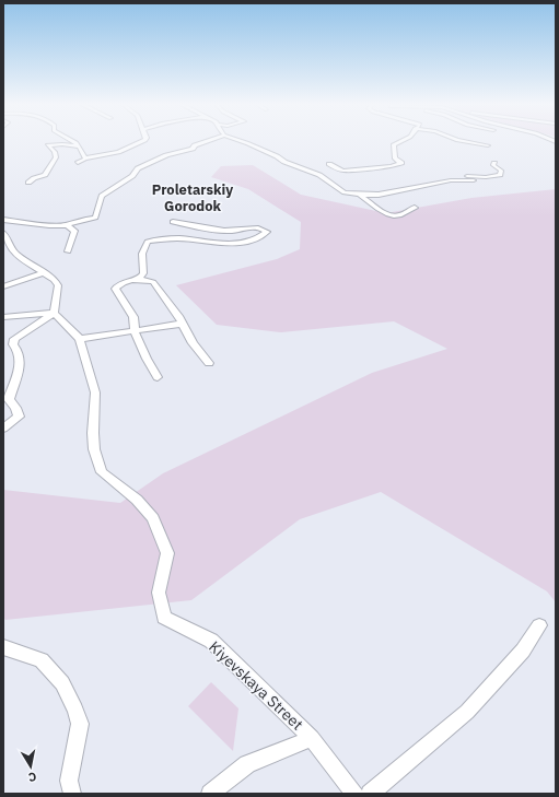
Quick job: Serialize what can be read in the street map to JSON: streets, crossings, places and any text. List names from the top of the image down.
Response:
{
  "streets": {
    "street": ["Kiyevskaya Street"]
  },
  "districts": ["Proletarskiy Gorodok"],
  "north": "bottom"
}
